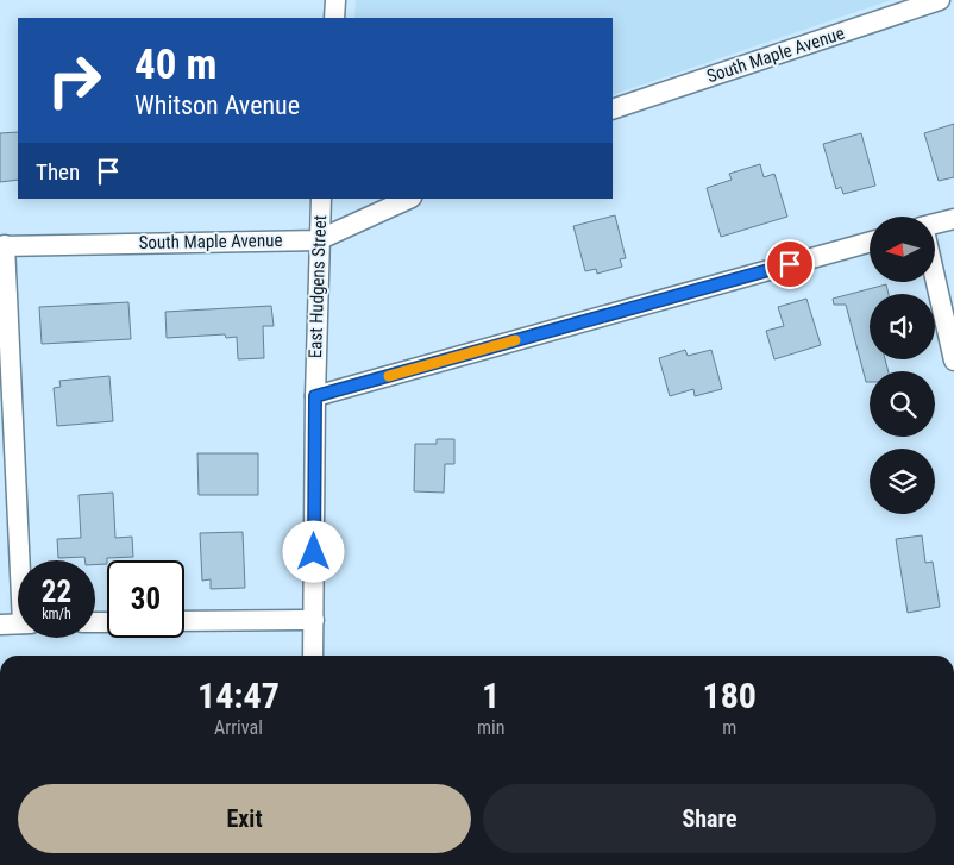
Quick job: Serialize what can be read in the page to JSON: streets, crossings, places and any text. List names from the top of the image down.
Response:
{
  "streets": {
    "street": ["South Maple Avenue", "East Hudgens Street"]
  },
  "crossings": [
    ["South Maple Avenue", "East Hudgens Street"]
  ],
  "north": "left",
  "page": {
    "turn": ["40 m", "Whitson Avenue"],
    "then": "Then",
    "speed": "22 km/h",
    "limit": "30",
    "eta": [
      "14:47",
      "Arrival",
      "1",
      "min",
      "180",
      "m"
    ],
    "buttons": ["Exit", "Share"]
  }
}
